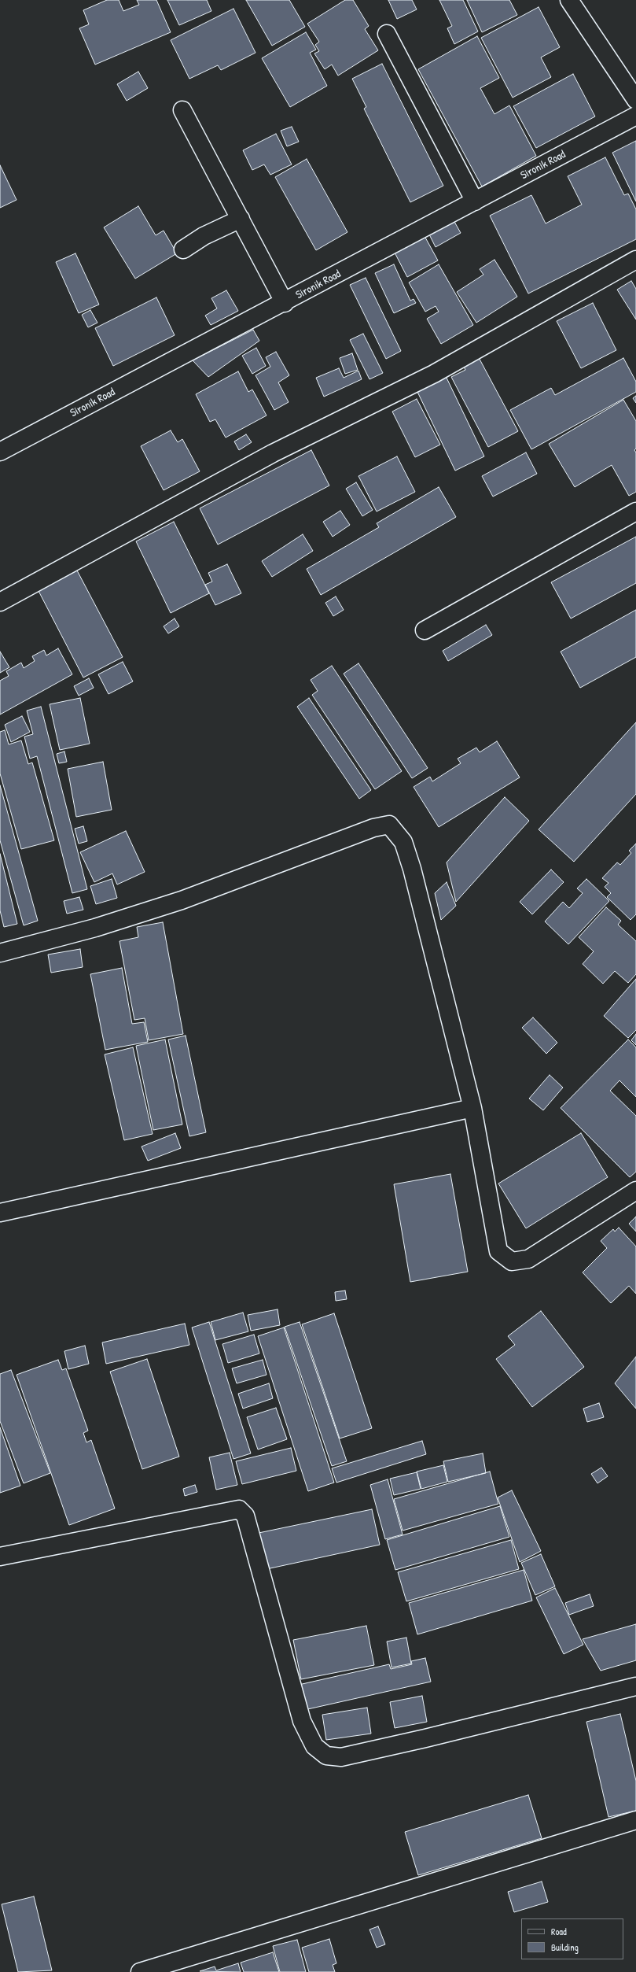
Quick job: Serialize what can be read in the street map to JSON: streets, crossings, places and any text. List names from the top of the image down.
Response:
{
  "streets": {
    "street": ["Sironik Road"]
  },
  "legend": ["Road", "Building"]
}
